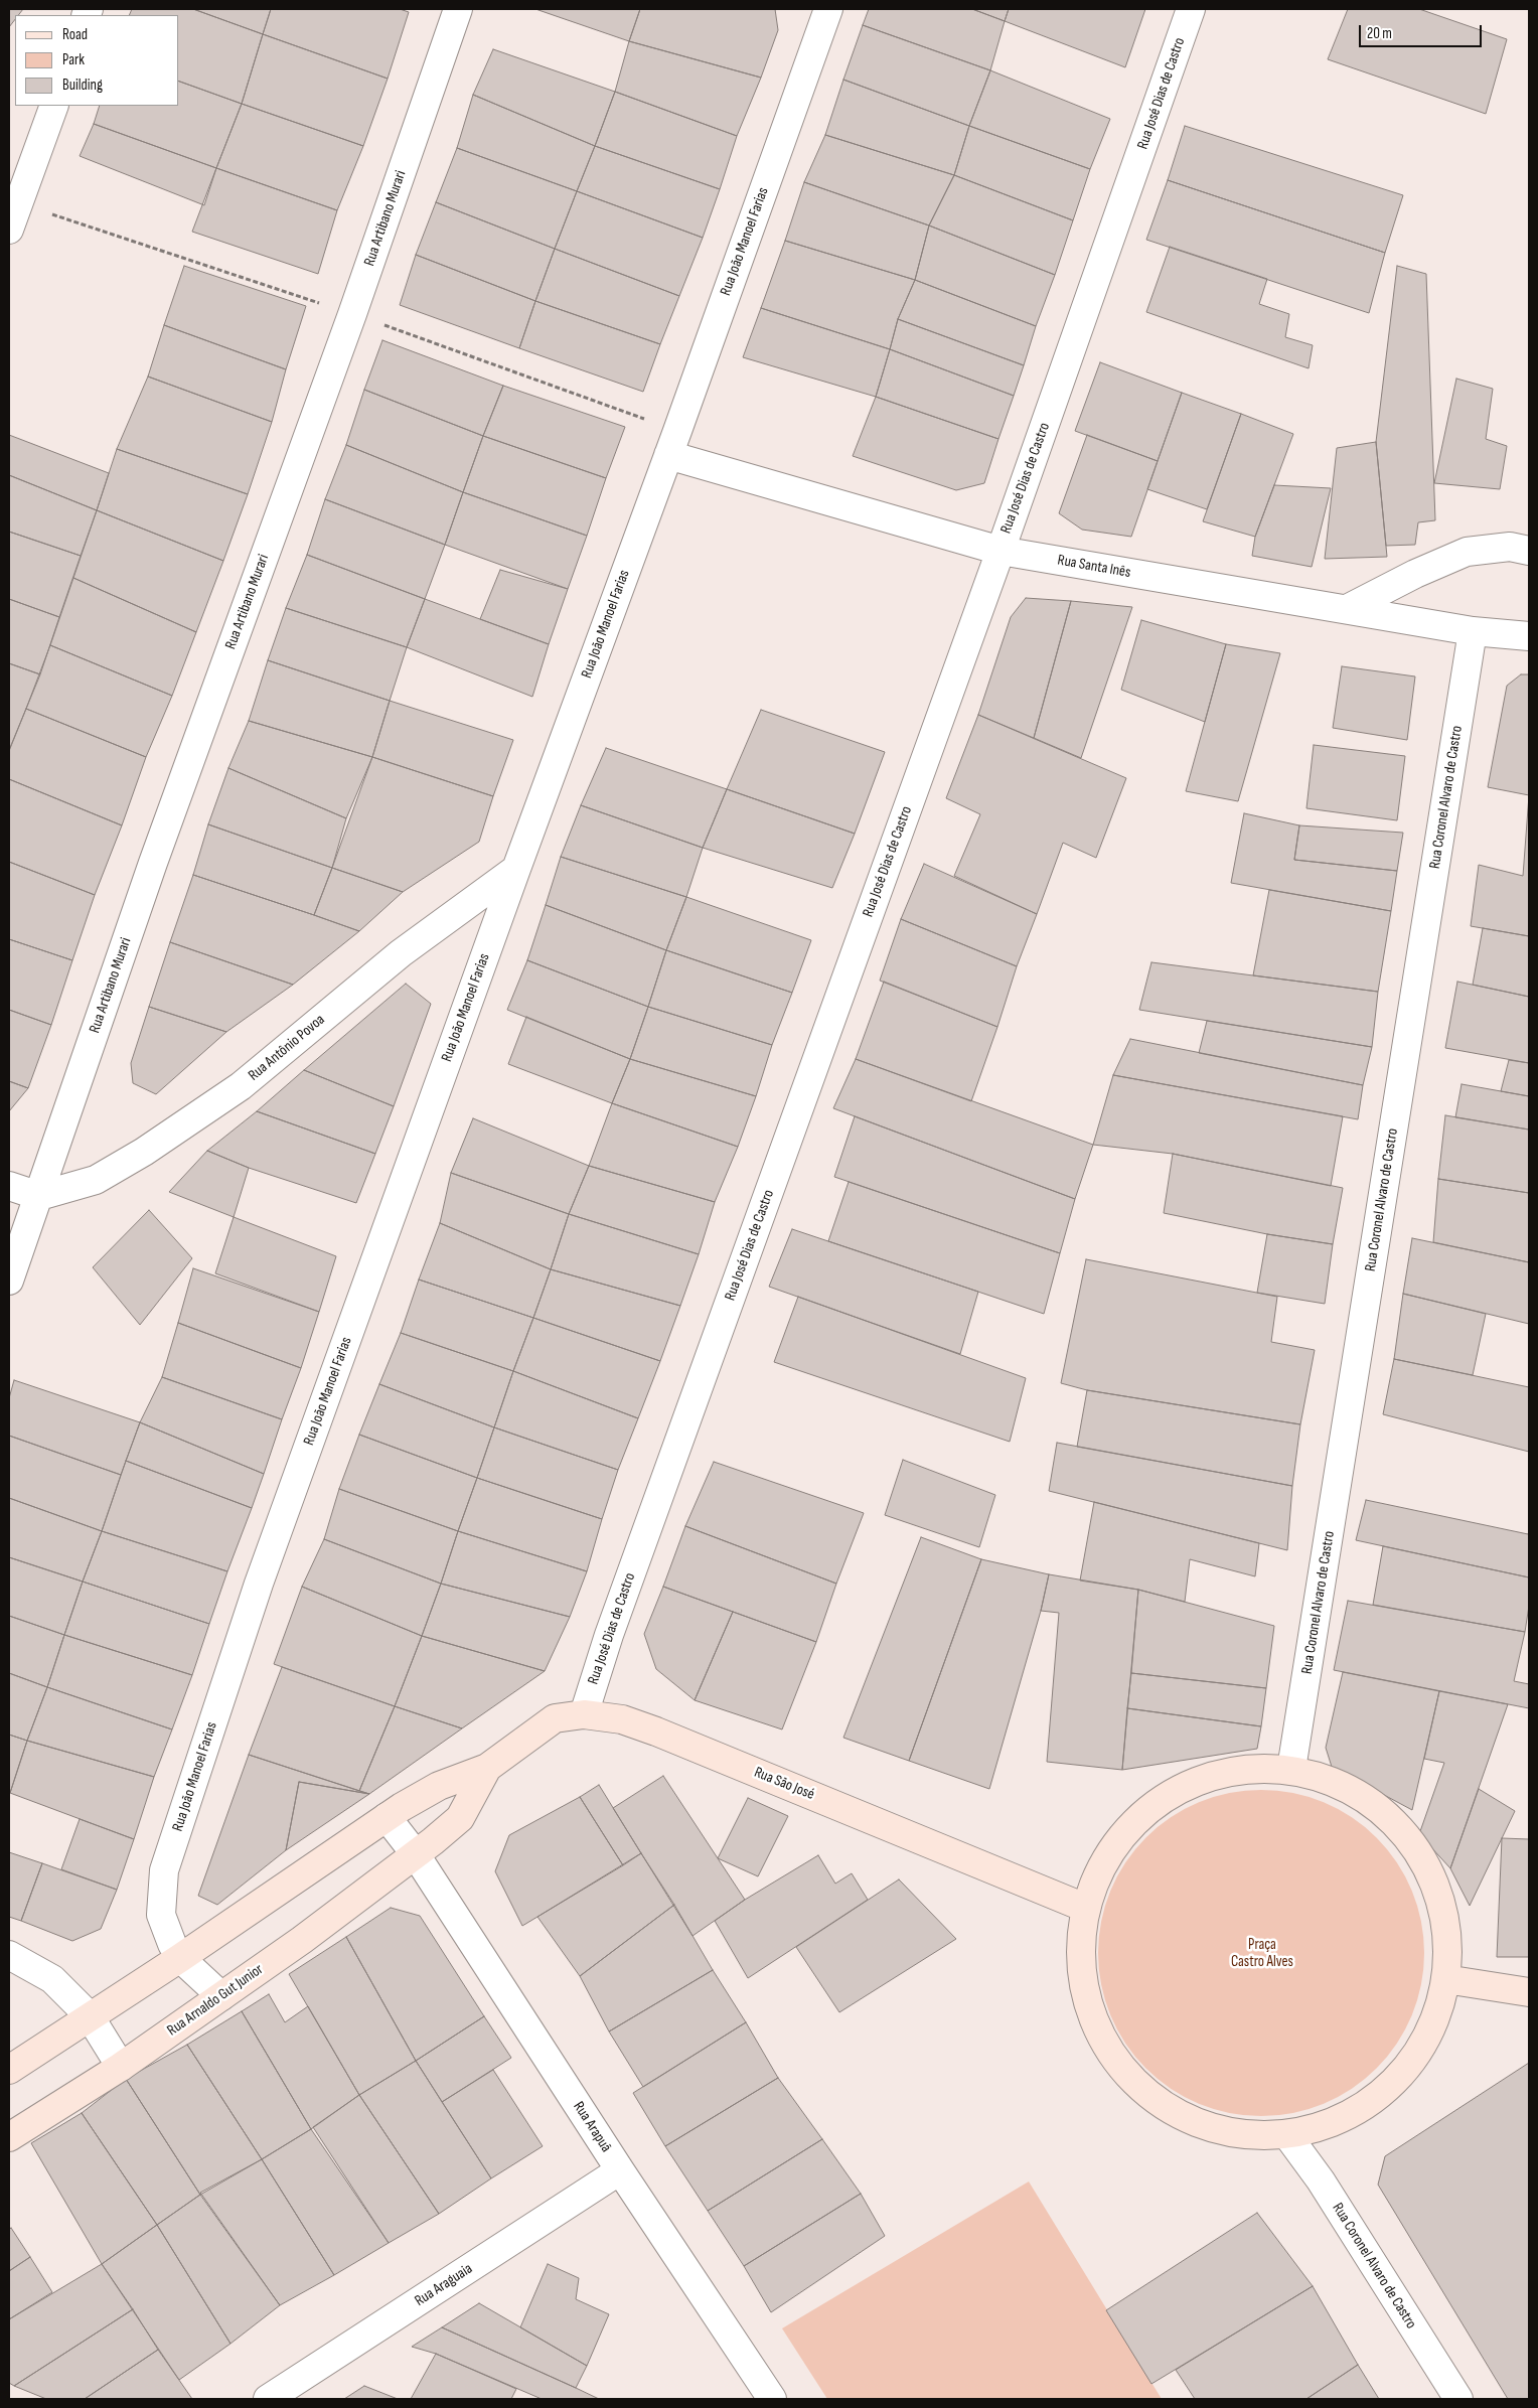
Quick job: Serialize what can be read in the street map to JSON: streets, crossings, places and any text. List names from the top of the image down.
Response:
{
  "streets": {
    "street": [
      "Rua José Dias de Castro",
      "Rua Artibano Murari",
      "Rua João Manoel Farias",
      "Rua Santa Inês",
      "Rua Coronel Alvaro de Castro",
      "Rua Antônio Povoa",
      "Rua São José",
      "Rua Arnaldo Gut Junior",
      "Rua Arapuã",
      "Rua Araguaia"
    ]
  },
  "crossings": [
    ["Rua José Dias de Castro", "Rua Santa Inês"],
    ["Rua José Dias de Castro", "Rua São José"],
    ["Rua Artibano Murari", "Rua Antônio Povoa"],
    ["Rua João Manoel Farias", "Rua Santa Inês"],
    ["Rua João Manoel Farias", "Rua Antônio Povoa"],
    ["Rua João Manoel Farias", "Rua Arnaldo Gut Junior"],
    ["Rua Santa Inês", "Rua Coronel Alvaro de Castro"],
    ["Rua São José", "Rua Arnaldo Gut Junior"],
    ["Rua São José", "Rua Arapuã"],
    ["Rua Arnaldo Gut Junior", "Rua Arapuã"],
    ["Rua Arapuã", "Rua Araguaia"]
  ],
  "parks": ["Praça Castro Alves"],
  "legend": ["Road", "Park", "Building"],
  "scale_bar": "20 m"
}
